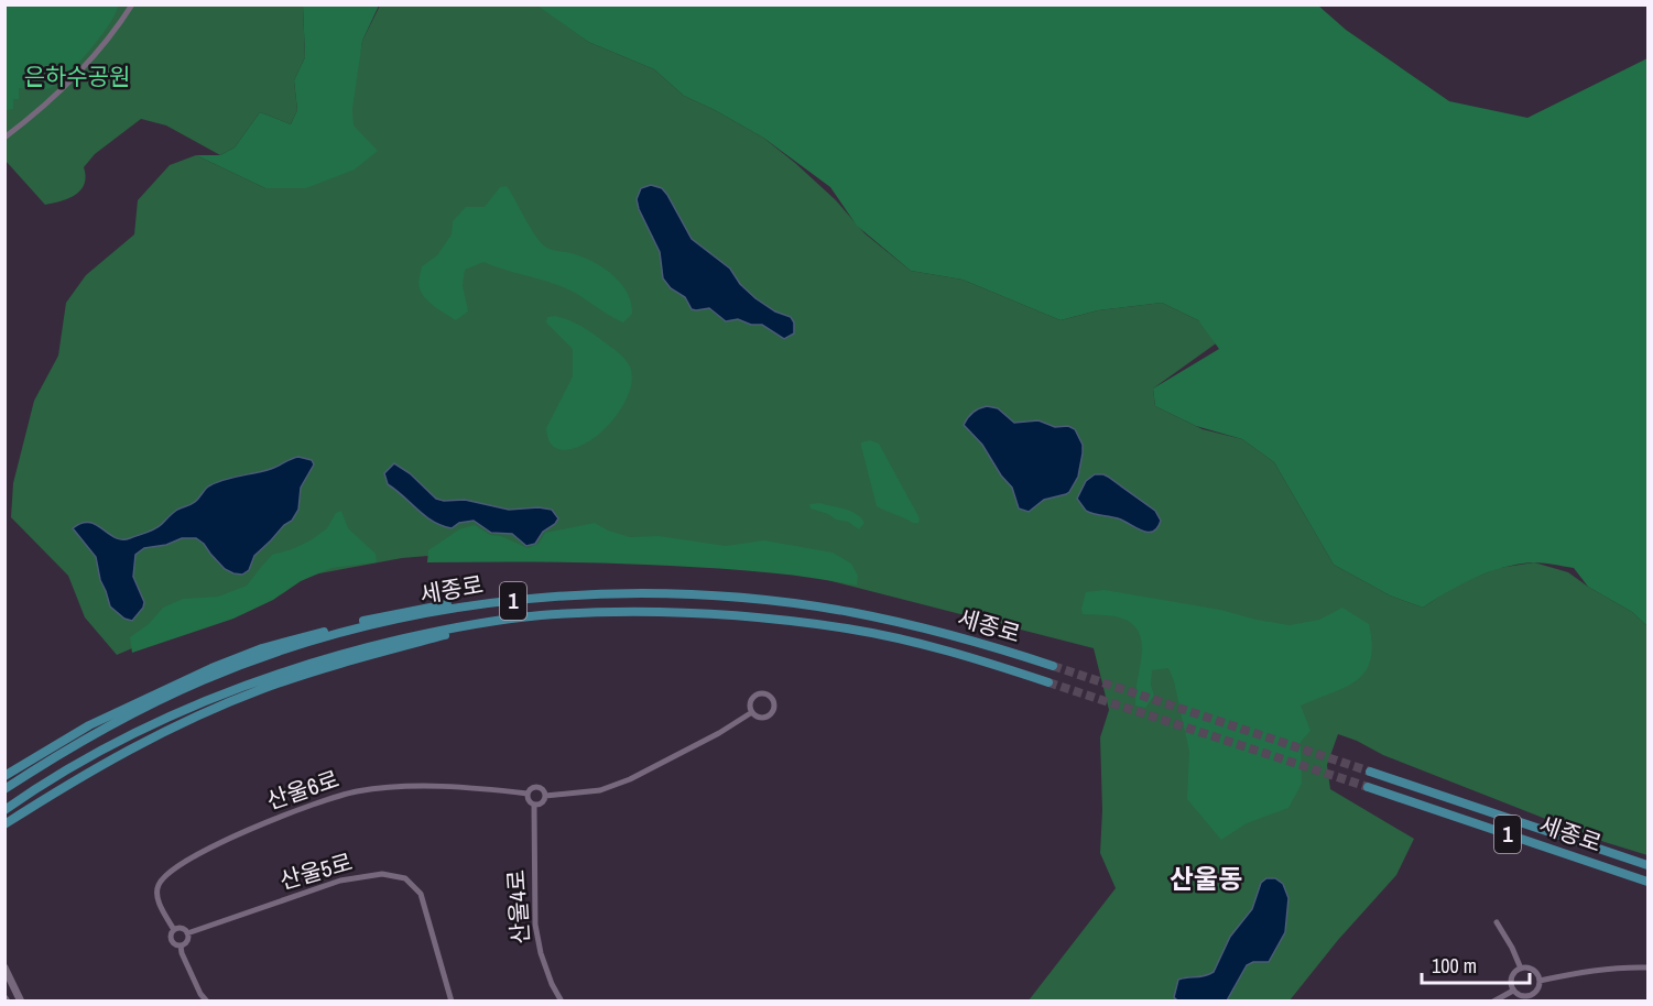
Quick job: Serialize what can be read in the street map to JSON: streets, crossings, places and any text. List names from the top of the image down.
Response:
{
  "streets": {
    "highway": ["세종로", "1"],
    "street": ["산울6로", "산울5로", "산울4로"]
  },
  "crossings": [
    ["산울6로", "산울5로"],
    ["산울6로", "산울4로"]
  ],
  "districts": ["산울동"],
  "parks": ["은하수공원"],
  "scale_bar": "100 m"
}
